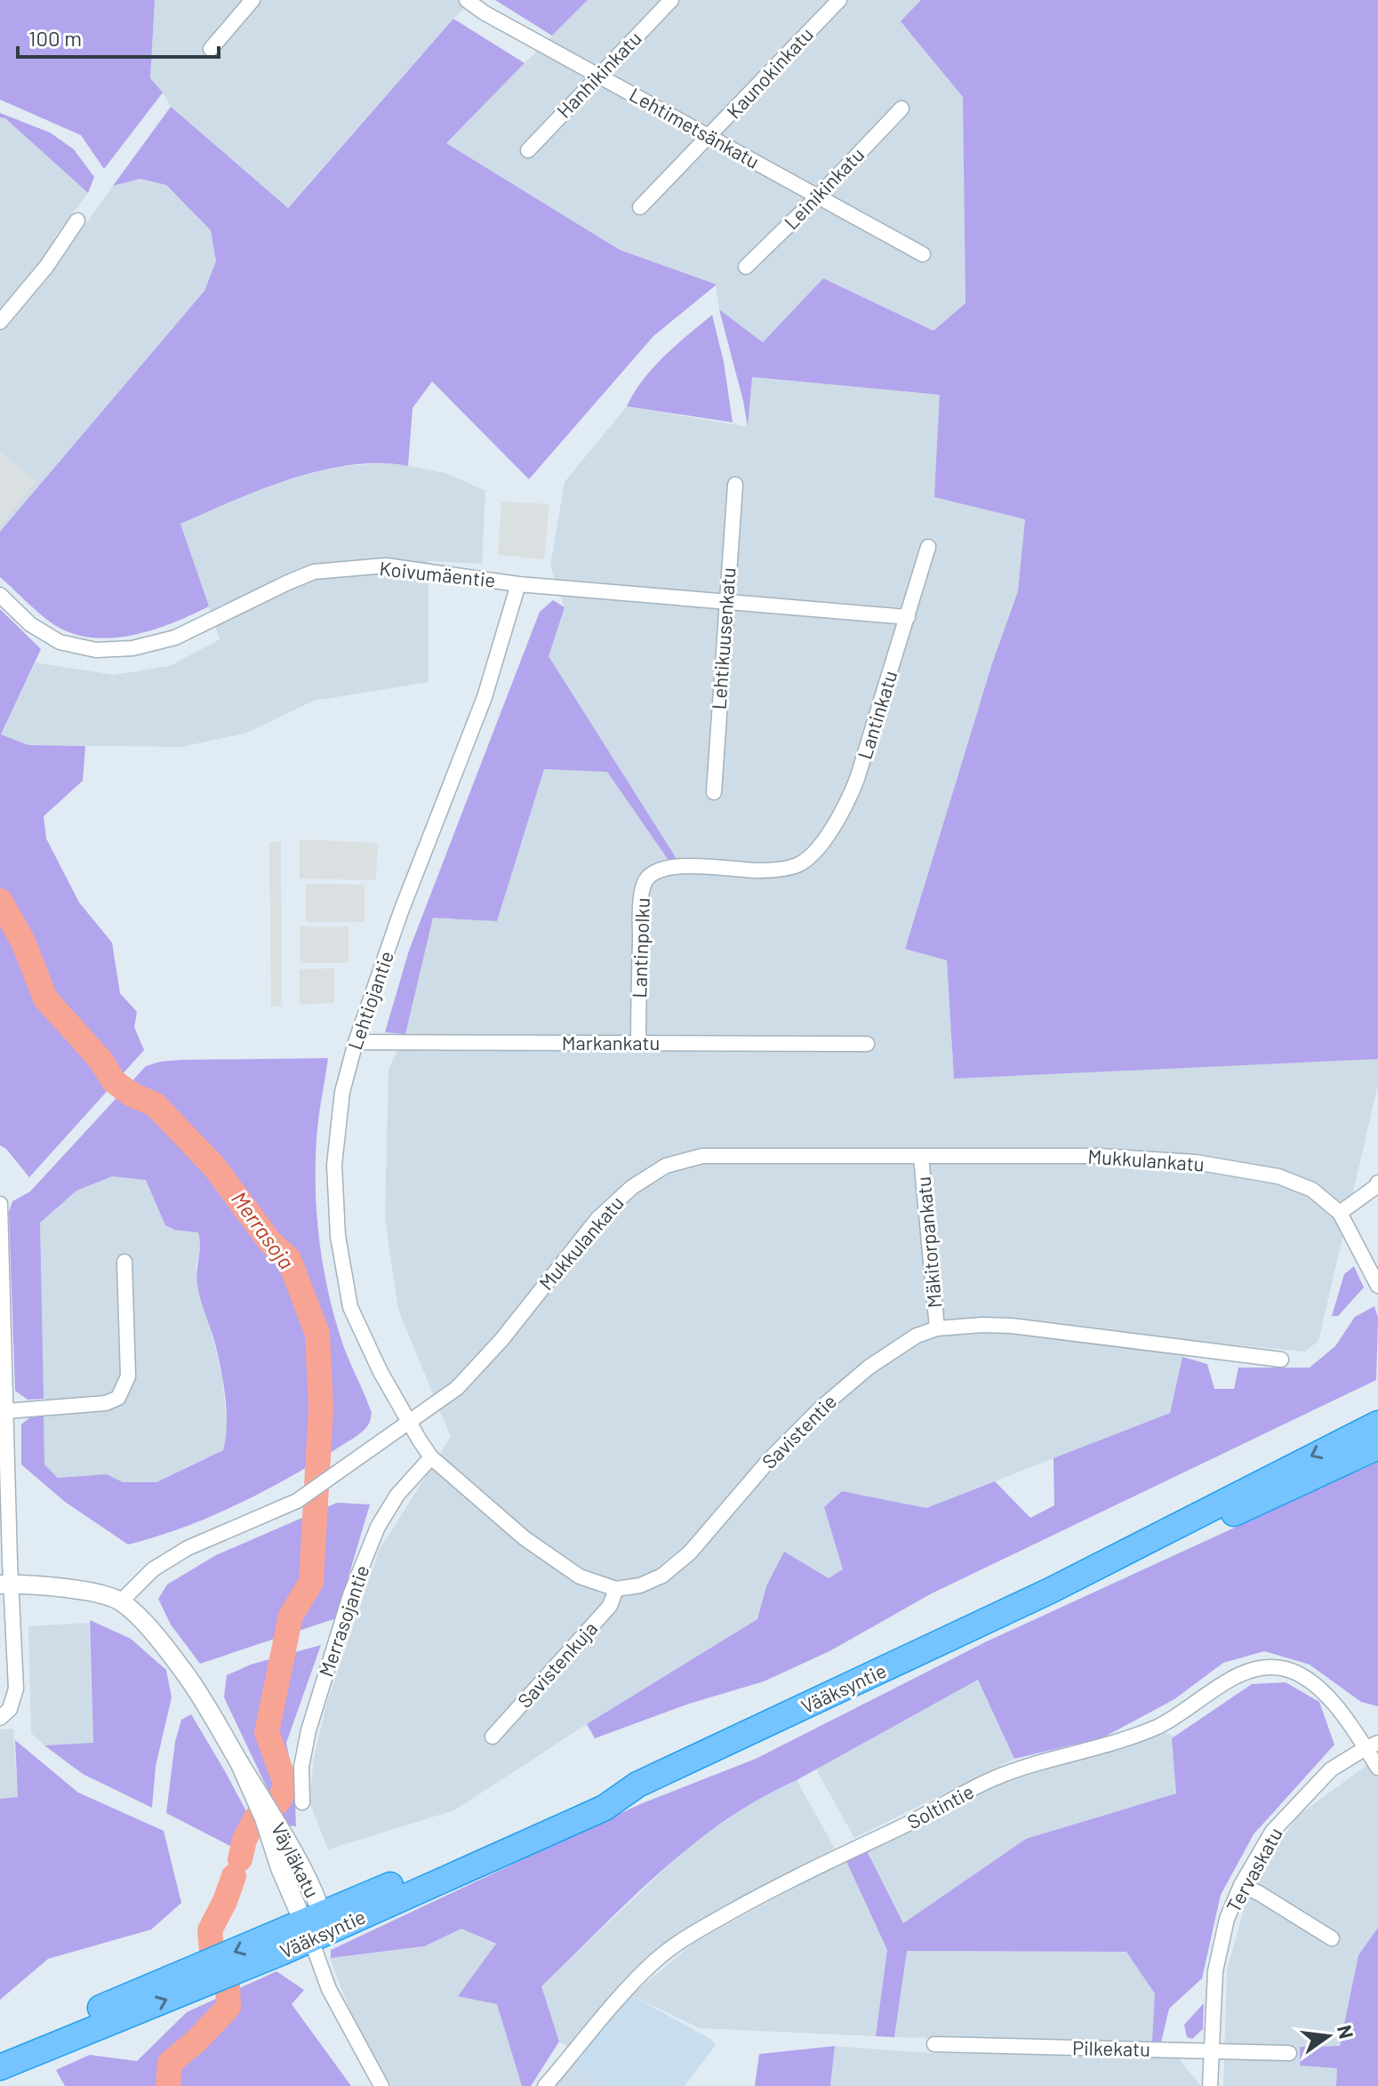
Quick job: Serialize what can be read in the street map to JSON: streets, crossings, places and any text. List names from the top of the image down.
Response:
{
  "streets": {
    "highway": ["Vääksyntie"],
    "street": [
      "Kaunokinkatu",
      "Hanhikinkatu",
      "Lehtimetsänkatu",
      "Leinikinkatu",
      "Koivumäentie",
      "Lehtikuusenkatu",
      "Lantinkatu",
      "Lantinpolku",
      "Lehtiojantie",
      "Markankatu",
      "Mukkulankatu",
      "Mäkitorpankatu",
      "Savistentie",
      "Merrasojantie",
      "Savistenkuja",
      "Soltintie",
      "Väyläkatu",
      "Tervaskatu",
      "Pilkekatu"
    ]
  },
  "crossings": [
    ["Kaunokinkatu", "Lehtimetsänkatu"],
    ["Hanhikinkatu", "Lehtimetsänkatu"],
    ["Lehtimetsänkatu", "Leinikinkatu"],
    ["Koivumäentie", "Lehtikuusenkatu"],
    ["Koivumäentie", "Lantinkatu"],
    ["Koivumäentie", "Lehtiojantie"],
    ["Lantinkatu", "Lantinpolku"],
    ["Lantinpolku", "Markankatu"],
    ["Lehtiojantie", "Markankatu"],
    ["Lehtiojantie", "Mukkulankatu"],
    ["Mukkulankatu", "Mäkitorpankatu"],
    ["Mukkulankatu", "Väyläkatu"],
    ["Mäkitorpankatu", "Savistentie"],
    ["Savistentie", "Savistenkuja"],
    ["Vääksyntie", "Väyläkatu"],
    ["Soltintie", "Tervaskatu"],
    ["Tervaskatu", "Pilkekatu"]
  ],
  "water": ["Merrasoja"],
  "scale_bar": "100 m",
  "north": "right"
}
